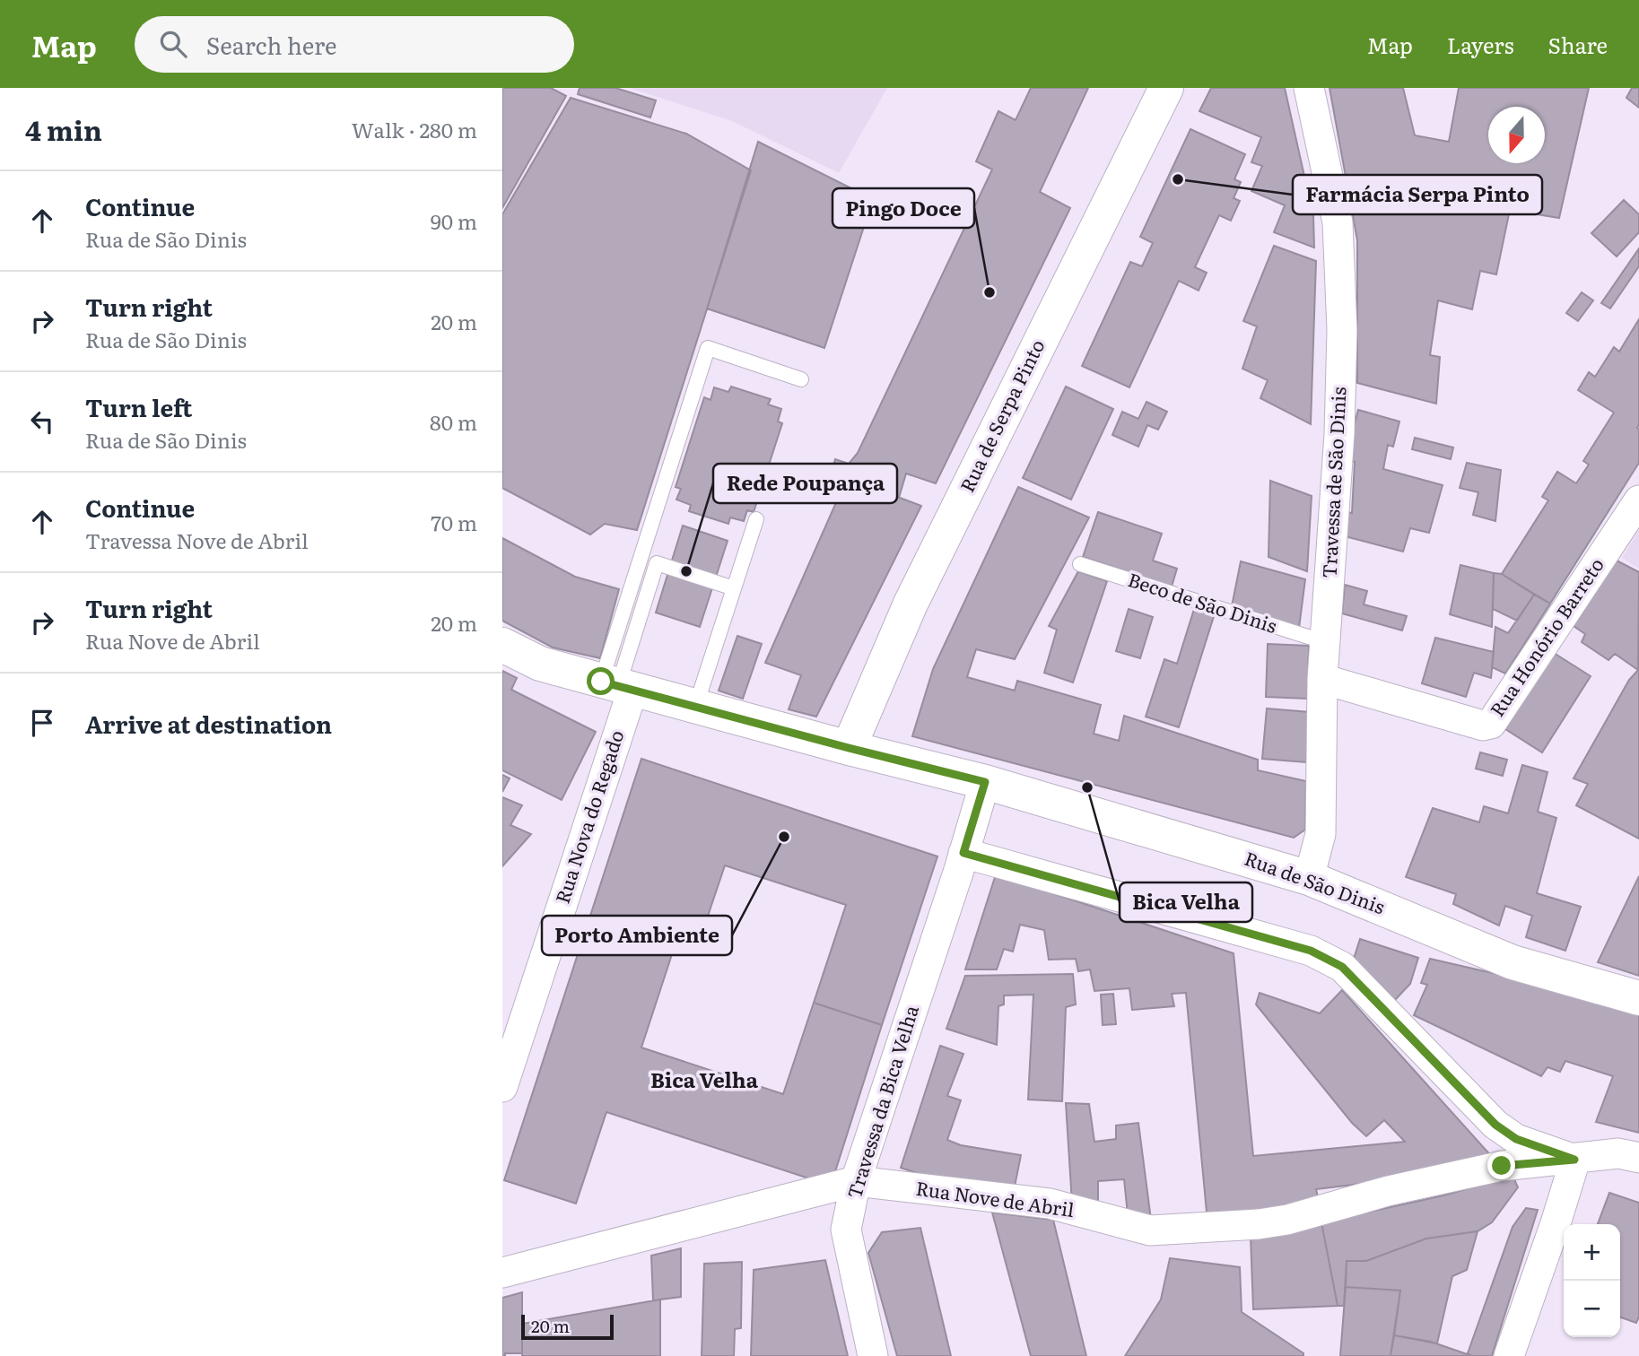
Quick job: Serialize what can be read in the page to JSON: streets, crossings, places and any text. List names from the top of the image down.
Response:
{
  "streets": {
    "street": [
      "Rua de Serpa Pinto",
      "Travessa de São Dinis",
      "Rua Honório Barreto",
      "Rua Nova do Regado",
      "Rua de São Dinis",
      "Travessa da Bica Velha",
      "Rua Nove de Abril"
    ],
    "lane": ["Beco de São Dinis"]
  },
  "crossings": [
    ["Rua de Serpa Pinto", "Rua de São Dinis"],
    ["Travessa de São Dinis", "Beco de São Dinis"],
    ["Travessa de São Dinis", "Rua Honório Barreto"],
    ["Travessa de São Dinis", "Rua de São Dinis"],
    ["Rua Nova do Regado", "Rua de São Dinis"],
    ["Travessa da Bica Velha", "Rua Nove de Abril"]
  ],
  "districts": ["Bica Velha"],
  "places": [
    "Farmácia Serpa Pinto",
    "Pingo Doce",
    "Rede Poupança",
    "Bica Velha",
    "Porto Ambiente"
  ],
  "scale_bar": "20 m",
  "north": "bottom",
  "page": {
    "header": "Map",
    "search": "Search here",
    "nav": ["Map", "Layers", "Share"],
    "heading": ["4 min", "Walk · 280 m"],
    "list": [
      ["Continue", "Rua de São Dinis", "90 m"],
      ["Turn right", "Rua de São Dinis", "20 m"],
      ["Turn left", "Rua de São Dinis", "80 m"],
      ["Continue", "Travessa Nove de Abril", "70 m"],
      ["Turn right", "Rua Nove de Abril", "20 m"],
      "Arrive at destination"
    ],
    "map_buttons": ["+", "−"],
    "scale": "20 m"
  }
}
